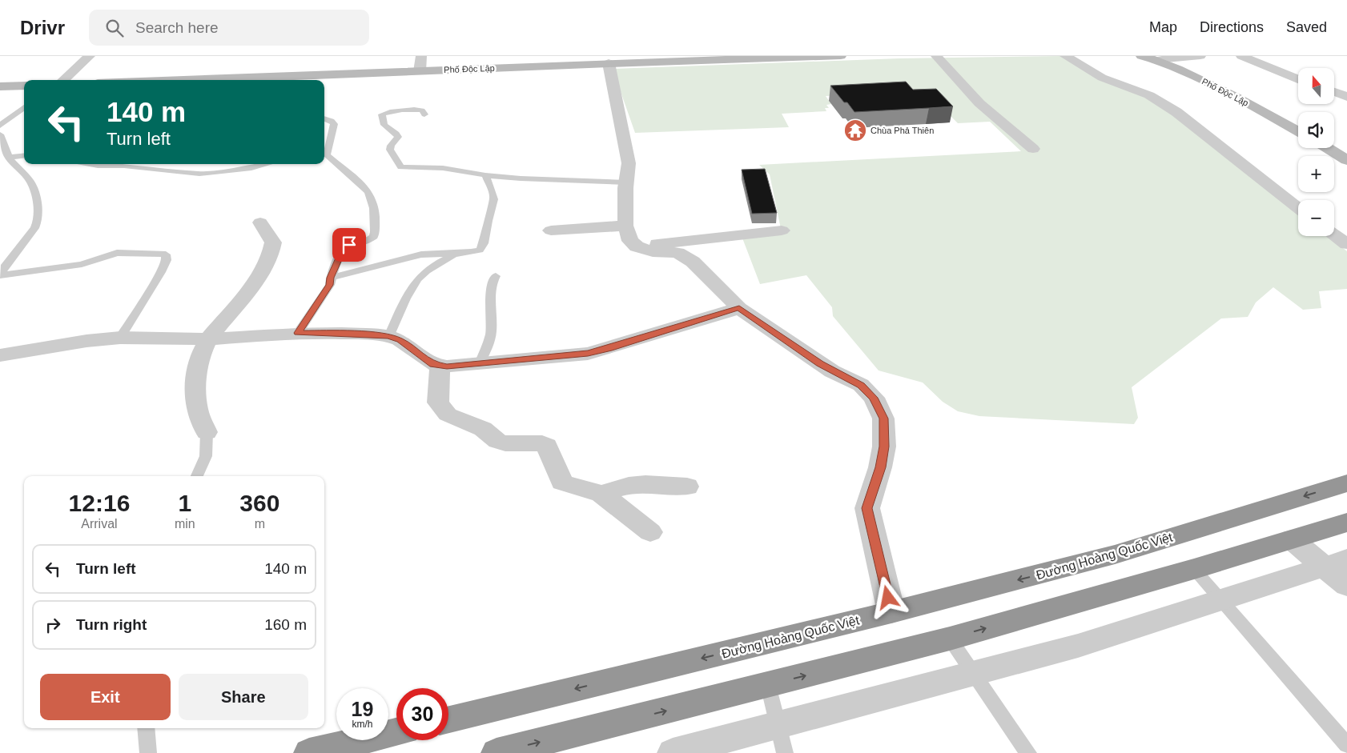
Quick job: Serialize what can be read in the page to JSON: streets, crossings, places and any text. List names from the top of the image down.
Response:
{
  "streets": {
    "highway": ["Đường Hoàng Quốc Việt"],
    "street": ["Phố Độc Lập"]
  },
  "places": {
    "temple": ["Chùa Phả Thiên"]
  },
  "north": "top",
  "page": {
    "header": "Drivr",
    "search": "Search here",
    "nav": ["Map", "Directions", "Saved"],
    "map_buttons": ["+", "−"],
    "turn": ["140 m", "Turn left"],
    "eta": [
      "12:16",
      "Arrival",
      "1",
      "min",
      "360",
      "m"
    ],
    "list": [
      {
        "name": "Turn left",
        "value": "140 m"
      },
      {
        "name": "Turn right",
        "value": "160 m"
      }
    ],
    "buttons": ["Exit", "Share"],
    "speed": "19 km/h",
    "limit": "30"
  }
}
